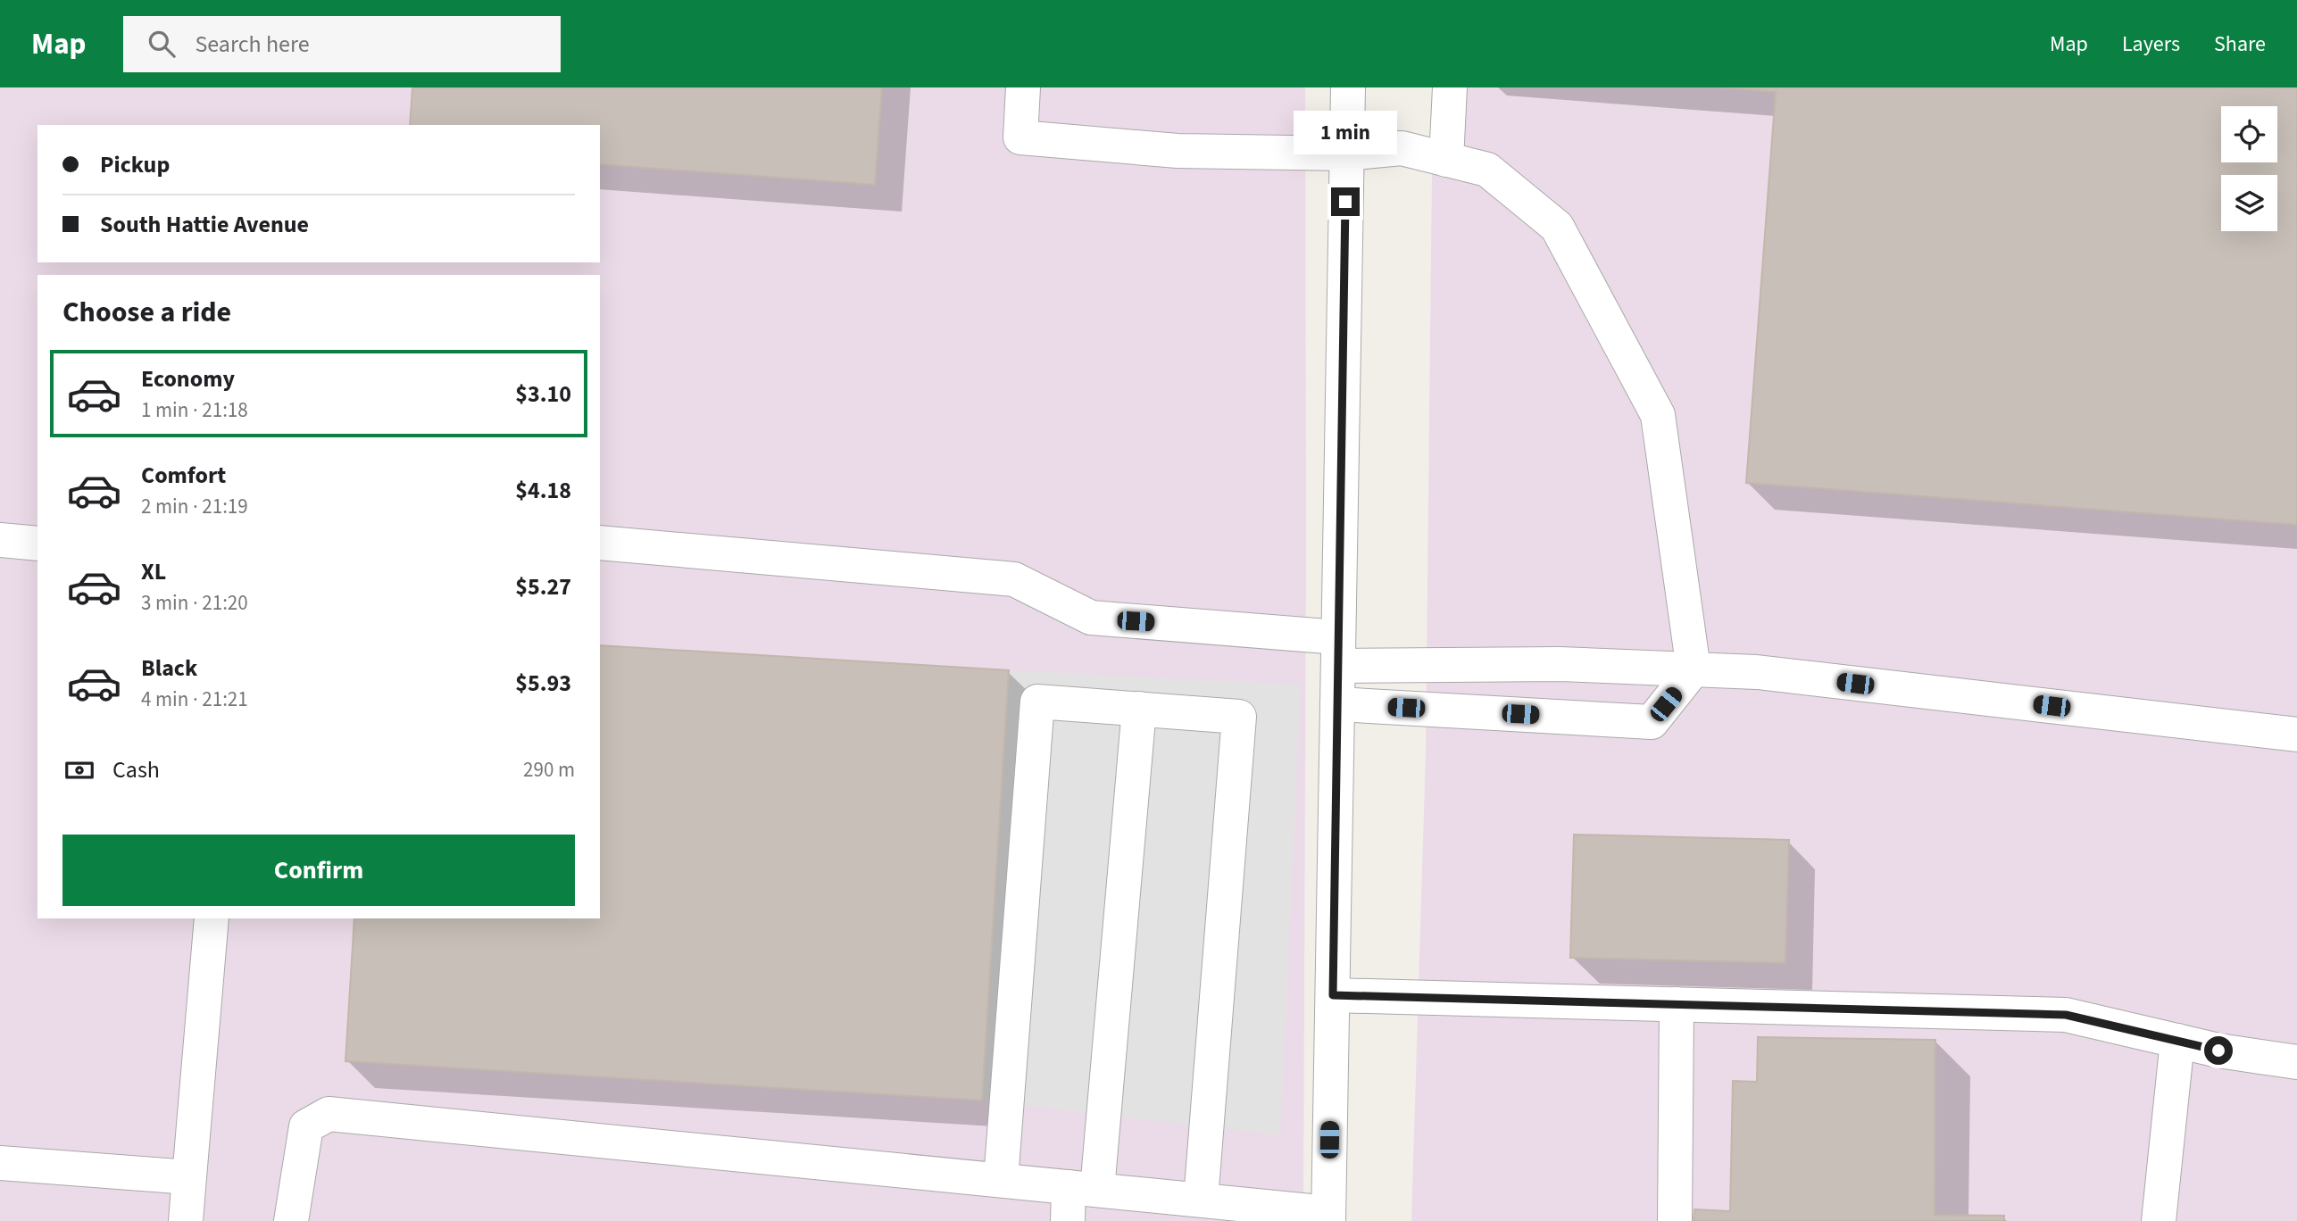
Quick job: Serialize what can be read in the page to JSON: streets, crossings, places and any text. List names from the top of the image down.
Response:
{
  "page": {
    "header": "Map",
    "search": "Search here",
    "nav": ["Map", "Layers", "Share"],
    "bubble": "1 min",
    "banner": ["Pickup", "South Hattie Avenue"],
    "heading": "Choose a ride",
    "list": [
      {
        "name": "Economy",
        "note": "1 min · 21:18",
        "value": "$3.10"
      },
      {
        "name": "Comfort",
        "note": "2 min · 21:19",
        "value": "$4.18"
      },
      {
        "name": "XL",
        "note": "3 min · 21:20",
        "value": "$5.27"
      },
      {
        "name": "Black",
        "note": "4 min · 21:21",
        "value": "$5.93"
      }
    ],
    "pay": ["Cash", "290 m"],
    "buttons": "Confirm"
  }
}
